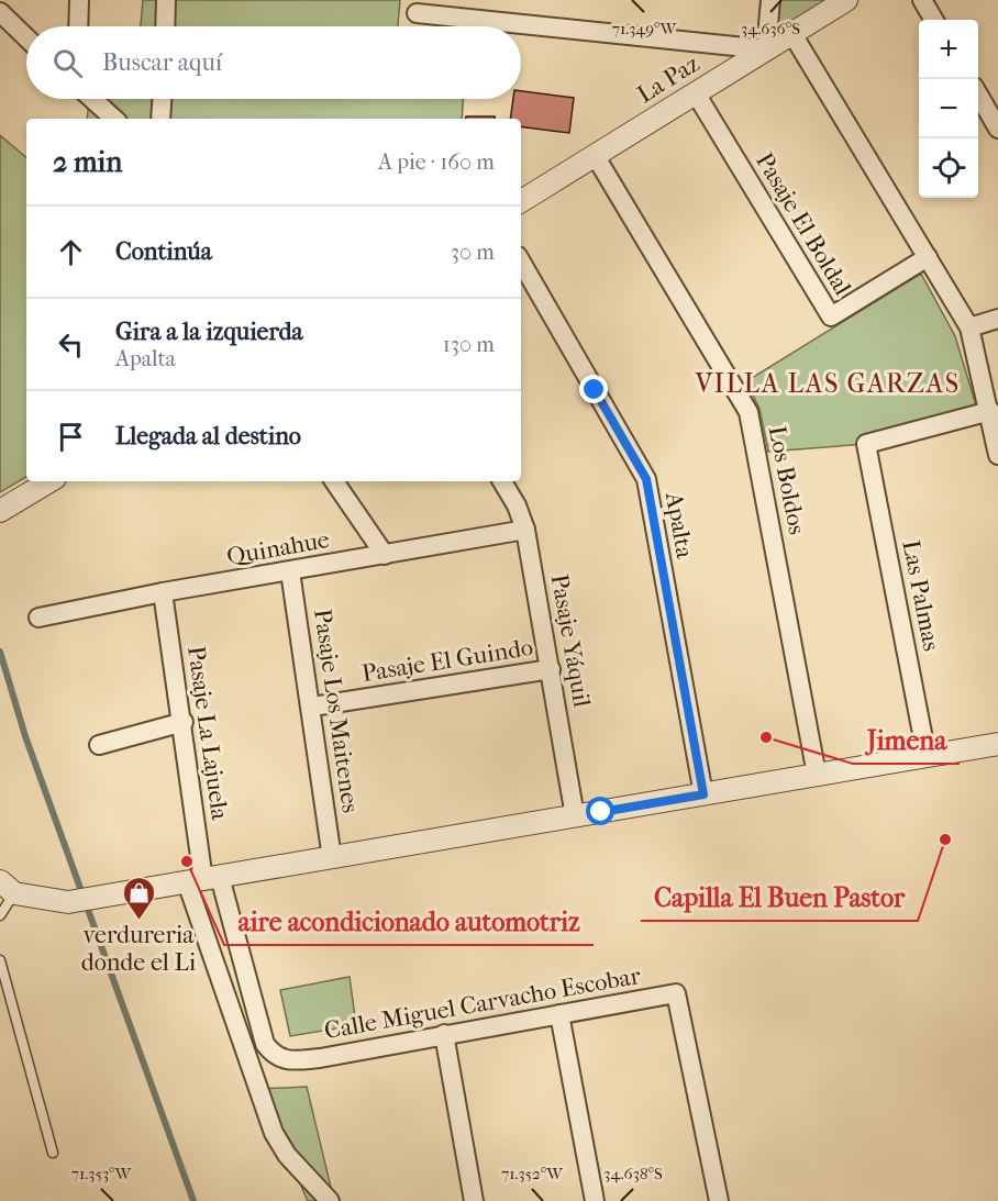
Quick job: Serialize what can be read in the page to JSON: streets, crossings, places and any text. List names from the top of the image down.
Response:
{
  "streets": {
    "street": [
      "La Paz",
      "Pasaje El Boldal",
      "Los Boldos",
      "Apalta",
      "Quinahue",
      "Las Palmas",
      "Pasaje Yáquil",
      "Pasaje El Guindo",
      "Pasaje Los Maitenes",
      "Pasaje La Lajuela",
      "Calle Miguel Carvacho Escobar"
    ]
  },
  "crossings": [
    ["La Paz", "Pasaje El Boldal"],
    ["La Paz", "Los Boldos"],
    ["Quinahue", "Pasaje Yáquil"],
    ["Quinahue", "Pasaje Los Maitenes"],
    ["Quinahue", "Pasaje La Lajuela"],
    ["Pasaje Yáquil", "Pasaje El Guindo"],
    ["Pasaje El Guindo", "Pasaje Los Maitenes"],
    ["Pasaje La Lajuela", "Calle Miguel Carvacho Escobar"]
  ],
  "districts": ["VILLA LAS GARZAS"],
  "places": {
    "other": ["Jimena", "Capilla El Buen Pastor", "aire acondicionado automotriz"],
    "shop": ["verdureria donde el Li"]
  },
  "page": {
    "map_buttons": ["+", "−"],
    "search": "Buscar aquí",
    "heading": ["2 min", "A pie · 160 m"],
    "list": [
      ["Continúa", "30 m"],
      ["Gira a la izquierda", "Apalta", "130 m"],
      "Llegada al destino"
    ]
  },
  "coordinates": [
    "71.349°W",
    "34.636°S",
    "34.638°S",
    "71.353°W",
    "71.352°W"
  ]
}
